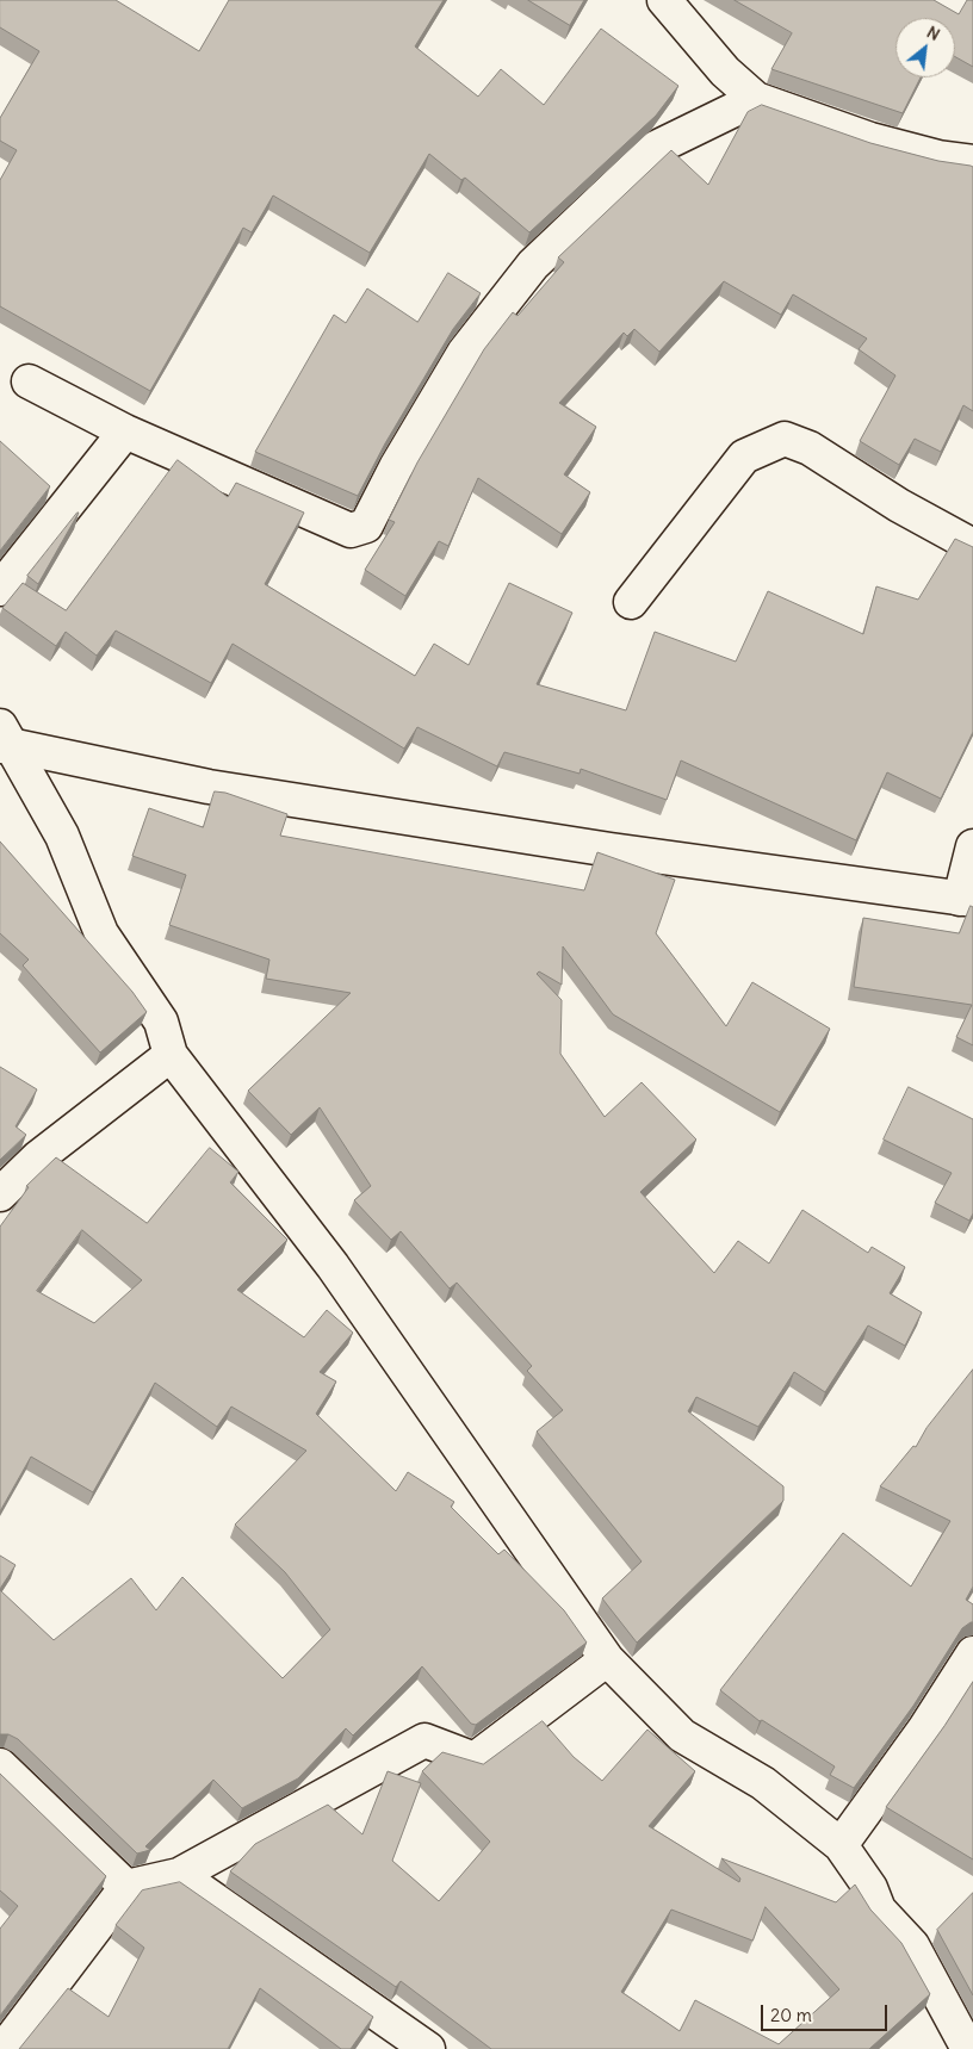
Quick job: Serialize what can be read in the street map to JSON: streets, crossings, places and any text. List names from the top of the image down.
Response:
{
  "scale_bar": "20 m",
  "north": "top right"
}
